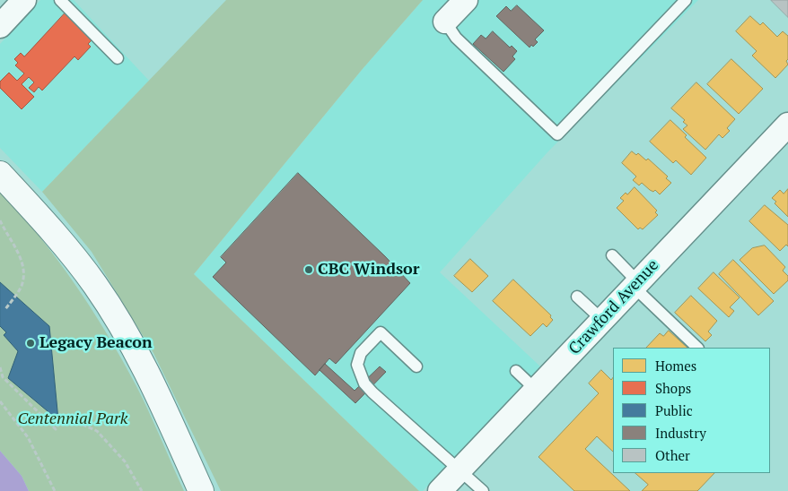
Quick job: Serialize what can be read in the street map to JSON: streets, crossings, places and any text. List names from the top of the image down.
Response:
{
  "streets": {
    "street": ["Crawford Avenue"]
  },
  "parks": ["Centennial Park"],
  "places": ["CBC Windsor", "Legacy Beacon"],
  "legend": [
    "Homes",
    "Shops",
    "Public",
    "Industry",
    "Other"
  ]
}
